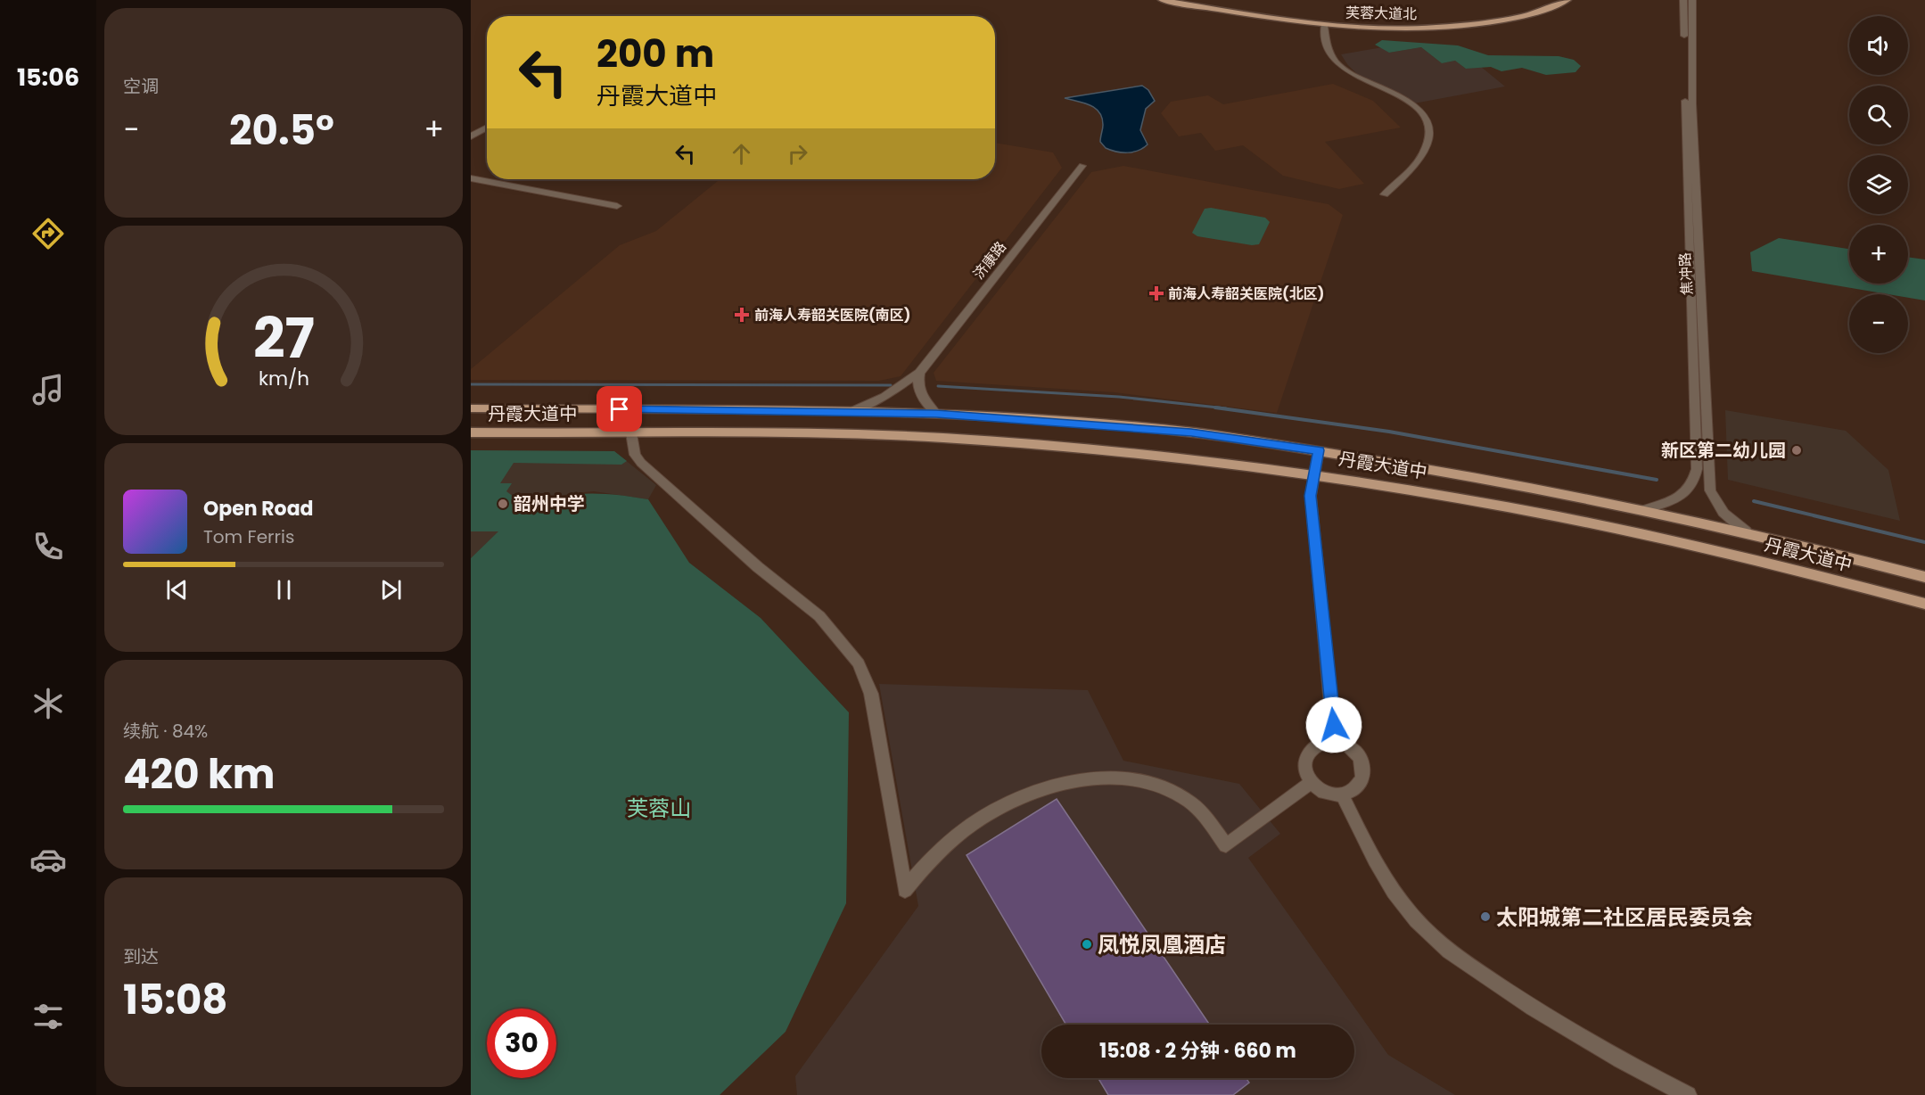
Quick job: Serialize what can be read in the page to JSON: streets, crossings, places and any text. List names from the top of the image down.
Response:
{
  "streets": {
    "main road": ["芙蓉大道北", "丹霞大道中"],
    "street": ["济康路", "焦冲路"]
  },
  "crossings": [
    ["济康路", "丹霞大道中"],
    ["焦冲路", "丹霞大道中"]
  ],
  "parks": ["芙蓉山"],
  "places": {
    "health": ["前海人寿韶关医院(北区)", "前海人寿韶关医院(南区)"],
    "other": [
      "新区第二幼儿园",
      "韶州中学",
      "太阳城第二社区居民委员会",
      "凤悦凤凰酒店"
    ]
  },
  "page": {
    "tabs": "15:06",
    "tile": [
      "空调",
      ["续航 · 84%", "420 km"],
      ["到达", "15:08"]
    ],
    "map_buttons": ["+", "−"],
    "turn": ["200 m", "丹霞大道中"],
    "heat": ["−", "20.5°", "+"],
    "song": ["Open Road", "Tom Ferris"],
    "limit": "30",
    "trip": "15:08 · 2 分钟 · 660 m",
    "gauge": ["27", "km/h"]
  }
}
